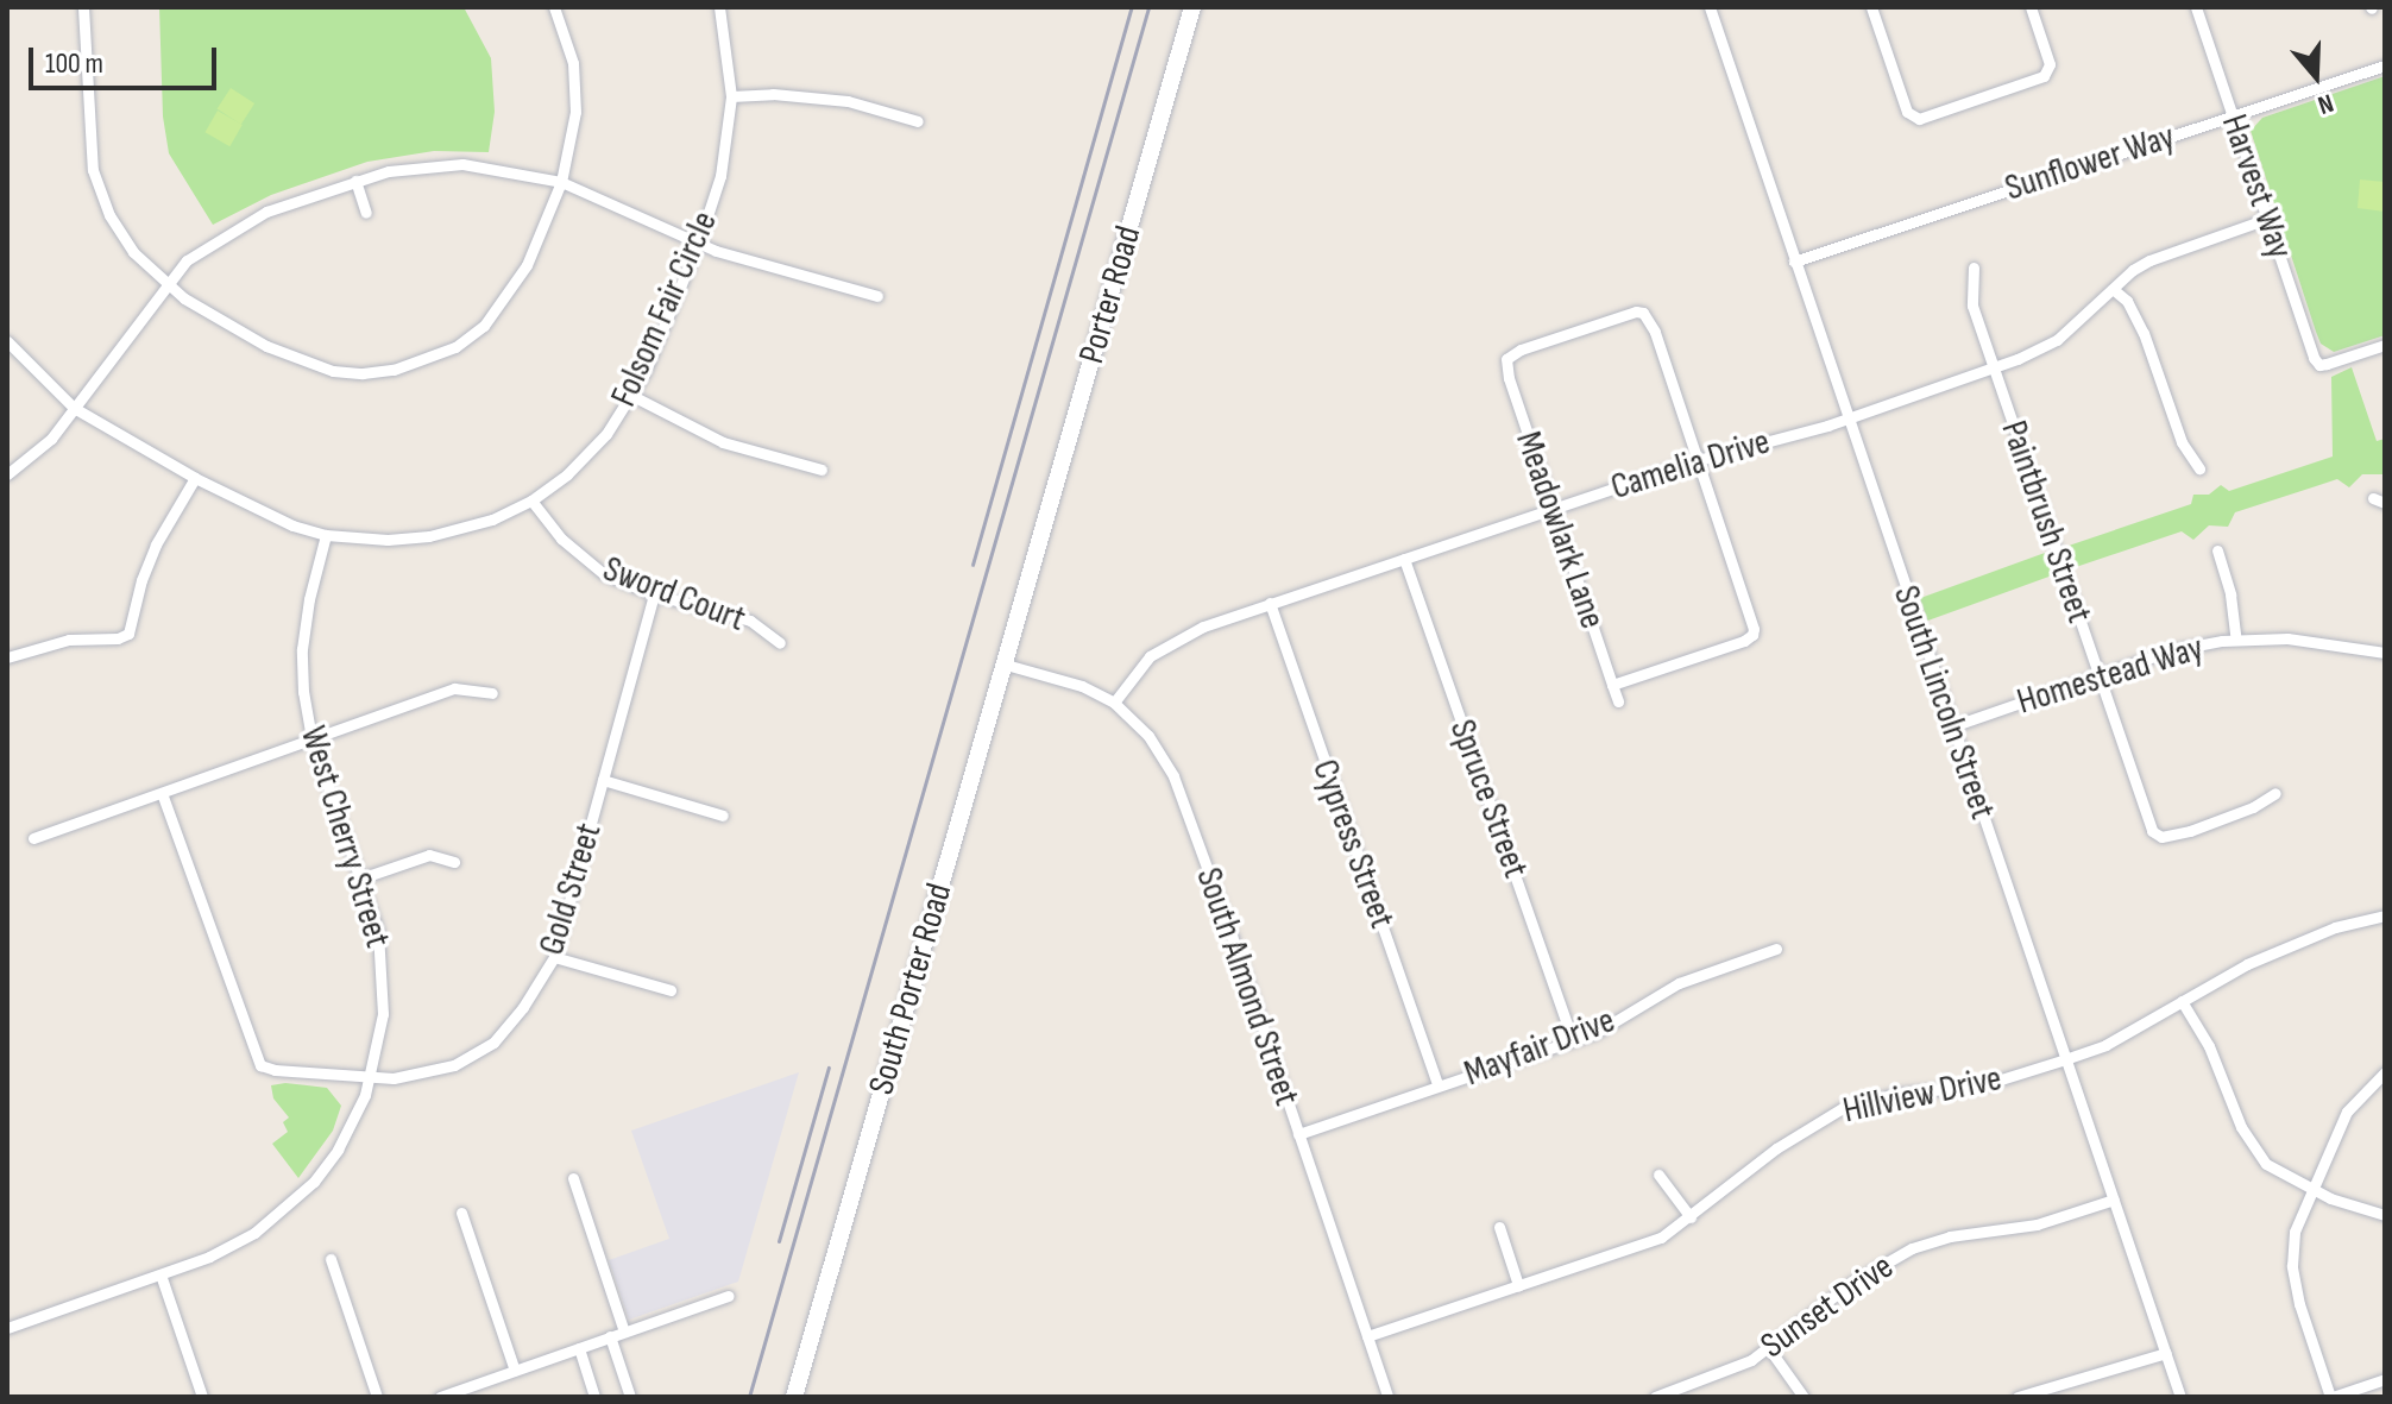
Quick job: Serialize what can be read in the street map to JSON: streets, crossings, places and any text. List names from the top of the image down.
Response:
{
  "streets": {
    "street": [
      "Sunflower Way",
      "Harvest Way",
      "Porter Road",
      "Folsom Fair Circle",
      "Camelia Drive",
      "Paintbrush Street",
      "Meadowlark Lane",
      "Sword Court",
      "Homestead Way",
      "South Lincoln Street",
      "Spruce Street",
      "West Cherry Street",
      "Cypress Street",
      "Gold Street",
      "South Almond Street",
      "South Porter Road",
      "Mayfair Drive",
      "Hillview Drive",
      "Sunset Drive"
    ]
  },
  "crossings": [
    ["Sunflower Way", "Harvest Way"],
    ["Sunflower Way", "South Lincoln Street"],
    ["Harvest Way", "Camelia Drive"],
    ["Porter Road", "South Porter Road"],
    ["Folsom Fair Circle", "Sword Court"],
    ["Folsom Fair Circle", "West Cherry Street"],
    ["Camelia Drive", "Paintbrush Street"],
    ["Camelia Drive", "Meadowlark Lane"],
    ["Camelia Drive", "South Lincoln Street"],
    ["Camelia Drive", "Spruce Street"],
    ["Camelia Drive", "Cypress Street"],
    ["Camelia Drive", "South Almond Street"],
    ["Paintbrush Street", "Homestead Way"],
    ["Sword Court", "Gold Street"],
    ["Homestead Way", "South Lincoln Street"],
    ["South Lincoln Street", "Hillview Drive"],
    ["South Lincoln Street", "Sunset Drive"],
    ["Spruce Street", "Mayfair Drive"],
    ["West Cherry Street", "Gold Street"],
    ["Cypress Street", "Mayfair Drive"],
    ["South Almond Street", "South Porter Road"],
    ["South Almond Street", "Mayfair Drive"],
    ["South Almond Street", "Hillview Drive"]
  ],
  "scale_bar": "100 m",
  "north": "bottom"
}
